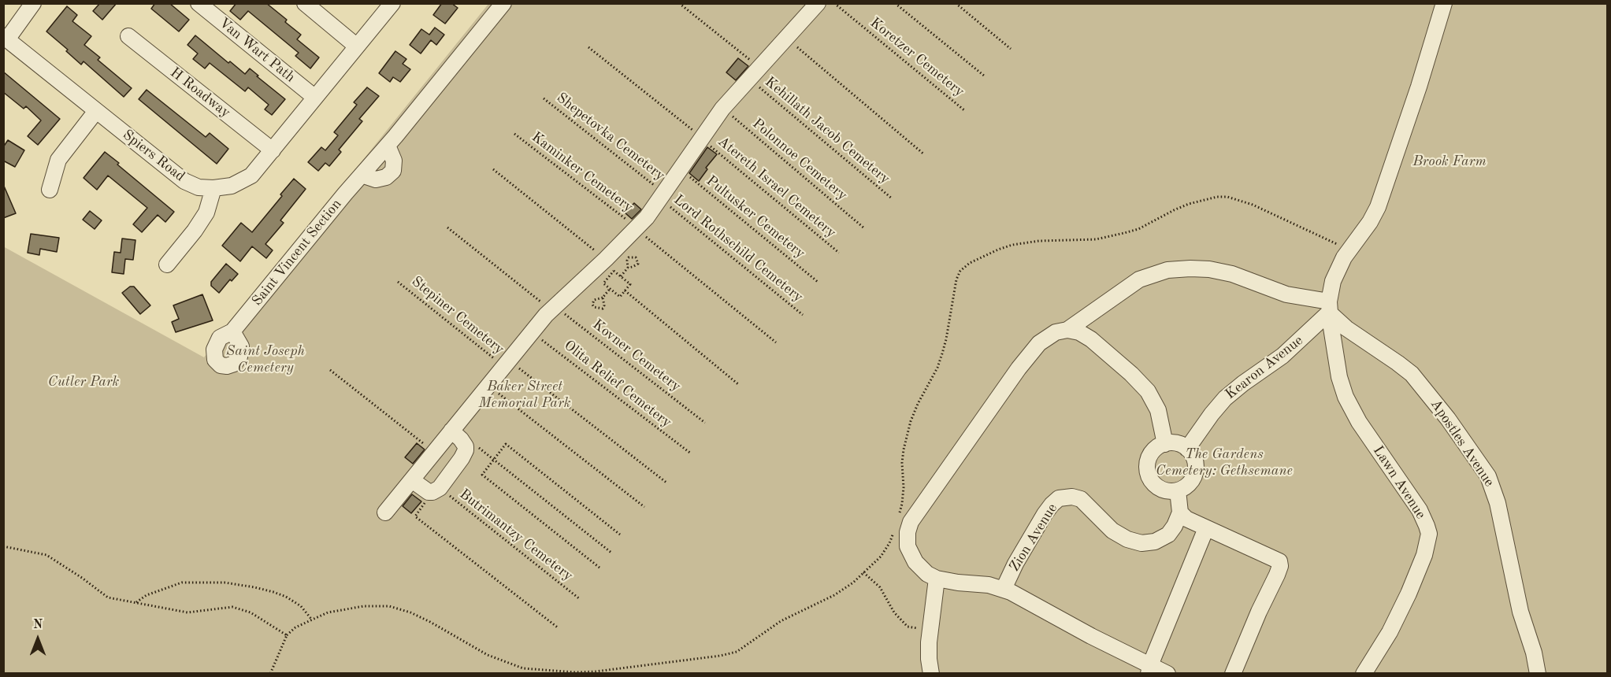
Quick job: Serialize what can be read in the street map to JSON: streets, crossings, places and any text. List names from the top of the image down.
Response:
{
  "streets": {
    "street": [
      "Van Wart Path",
      "H Roadway",
      "Spiers Road",
      "Saint Vincent Section",
      "Kearon Avenue",
      "Apostles Avenue",
      "Lawn Avenue",
      "Zion Avenue"
    ],
    "path": [
      "Koretzer Cemetery",
      "Kehillath Jacob Cemetery",
      "Shepetovka Cemetery",
      "Polonnoe Cemetery",
      "Kaminker Cemetery",
      "Atereth Israel Cemetery",
      "Pultusker Cemetery",
      "Lord Rothschild Cemetery",
      "Stepiner Cemetery",
      "Kovner Cemetery",
      "Olita Relief Cemetery",
      "Butrimantzy Cemetery"
    ]
  },
  "crossings": [
    ["Van Wart Path", "Spiers Road"],
    ["H Roadway", "Spiers Road"],
    ["Shepetovka Cemetery", "Lord Rothschild Cemetery"],
    ["Kearon Avenue", "Apostles Avenue"],
    ["Kearon Avenue", "Lawn Avenue"],
    ["Apostles Avenue", "Lawn Avenue"]
  ],
  "parks": [
    "Brook Farm",
    "Saint Joseph Cemetery",
    "Cutler Park",
    "Baker Street Memorial Park",
    "The Gardens Cemetery: Gethsemane"
  ],
  "north": "top"
}
